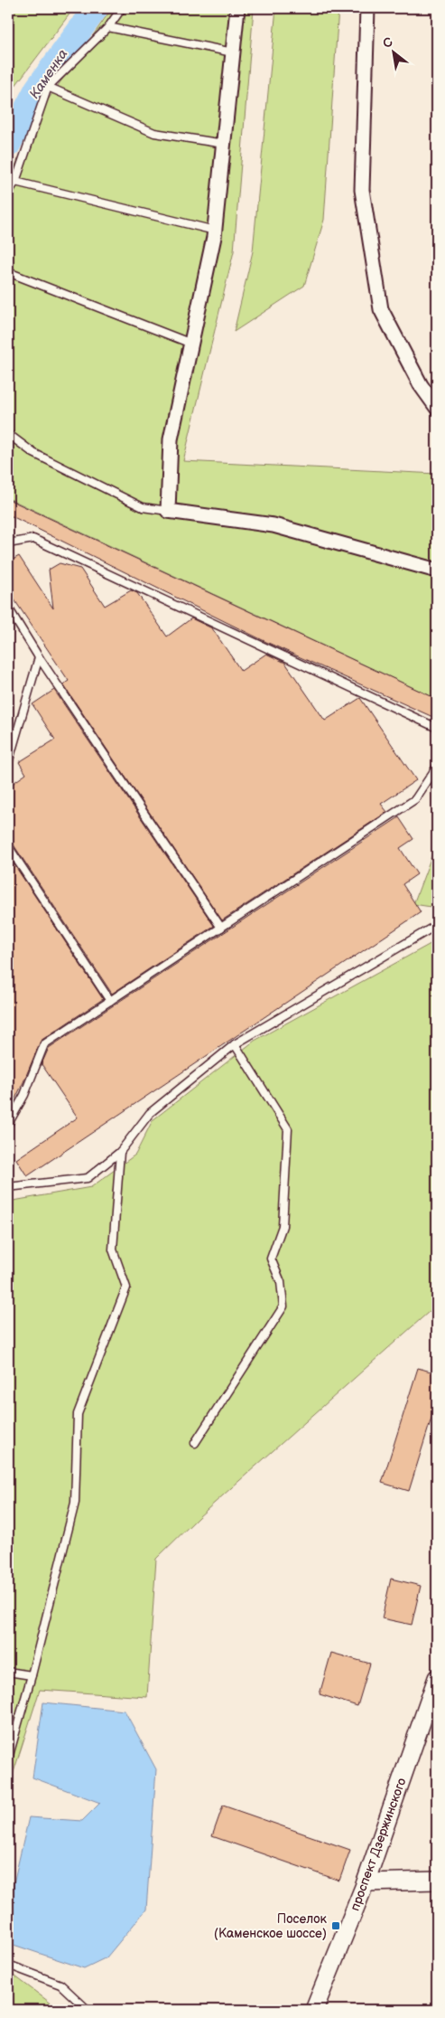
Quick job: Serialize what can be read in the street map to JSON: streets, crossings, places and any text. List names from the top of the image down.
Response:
{
  "streets": {
    "street": ["проспект Дзержинского"]
  },
  "water": ["Каменка"],
  "places": {
    "transit": ["Поселок (Каменское шоссе)"]
  },
  "north": "top left"
}
